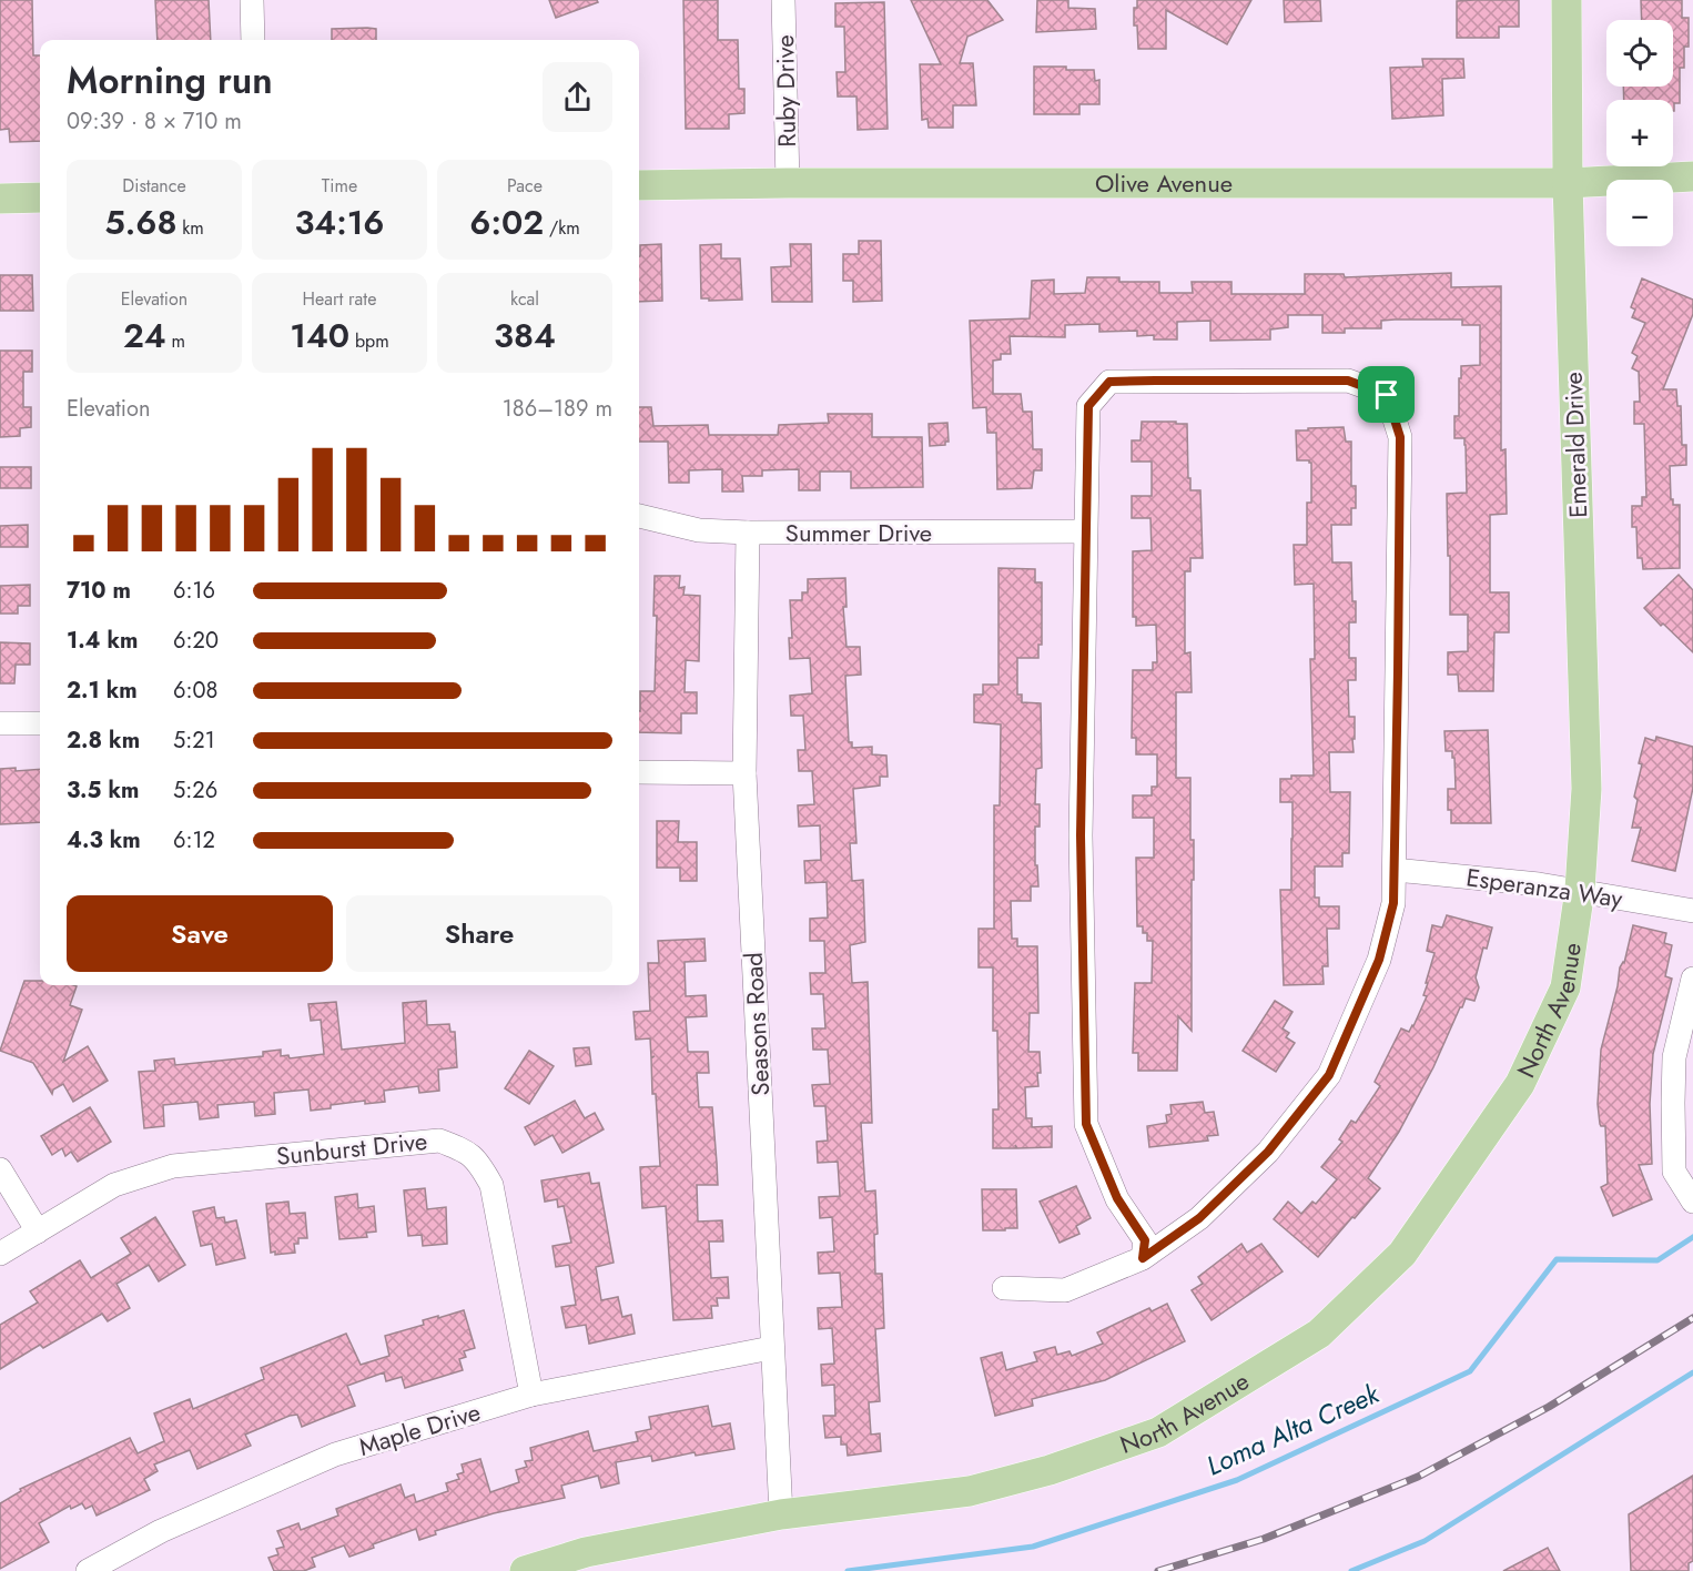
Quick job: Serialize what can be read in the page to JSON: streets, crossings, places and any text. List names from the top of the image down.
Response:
{
  "streets": {
    "main road": ["Olive Avenue", "Emerald Drive", "North Avenue"],
    "street": [
      "Ruby Drive",
      "Summer Drive",
      "Esperanza Way",
      "Seasons Road",
      "Sunburst Drive",
      "Maple Drive"
    ]
  },
  "crossings": [
    ["Ruby Drive", "Olive Avenue"],
    ["Olive Avenue", "Emerald Drive"],
    ["Emerald Drive", "Esperanza Way"],
    ["Emerald Drive", "North Avenue"],
    ["Summer Drive", "Seasons Road"],
    ["Esperanza Way", "North Avenue"],
    ["North Avenue", "Seasons Road"],
    ["Seasons Road", "Maple Drive"],
    ["Sunburst Drive", "Maple Drive"]
  ],
  "water": ["Loma Alta Creek"],
  "page": {
    "map_buttons": ["+", "−"],
    "heading": ["Morning run", "09:39 · 8 × 710 m"],
    "stats": [
      ["Distance", "5.68 km"],
      ["Time", "34:16"],
      ["Pace", "6:02 /km"],
      ["Elevation", "24 m"],
      ["Heart rate", "140 bpm"],
      ["kcal", "384"]
    ],
    "chart": ["Elevation", "186–189 m"],
    "list": [
      {
        "name": "710 m",
        "note": "6:16"
      },
      {
        "name": "1.4 km",
        "note": "6:20"
      },
      {
        "name": "2.1 km",
        "note": "6:08"
      },
      {
        "name": "2.8 km",
        "note": "5:21"
      },
      {
        "name": "3.5 km",
        "note": "5:26"
      },
      {
        "name": "4.3 km",
        "note": "6:12"
      }
    ],
    "buttons": ["Save", "Share"]
  }
}
